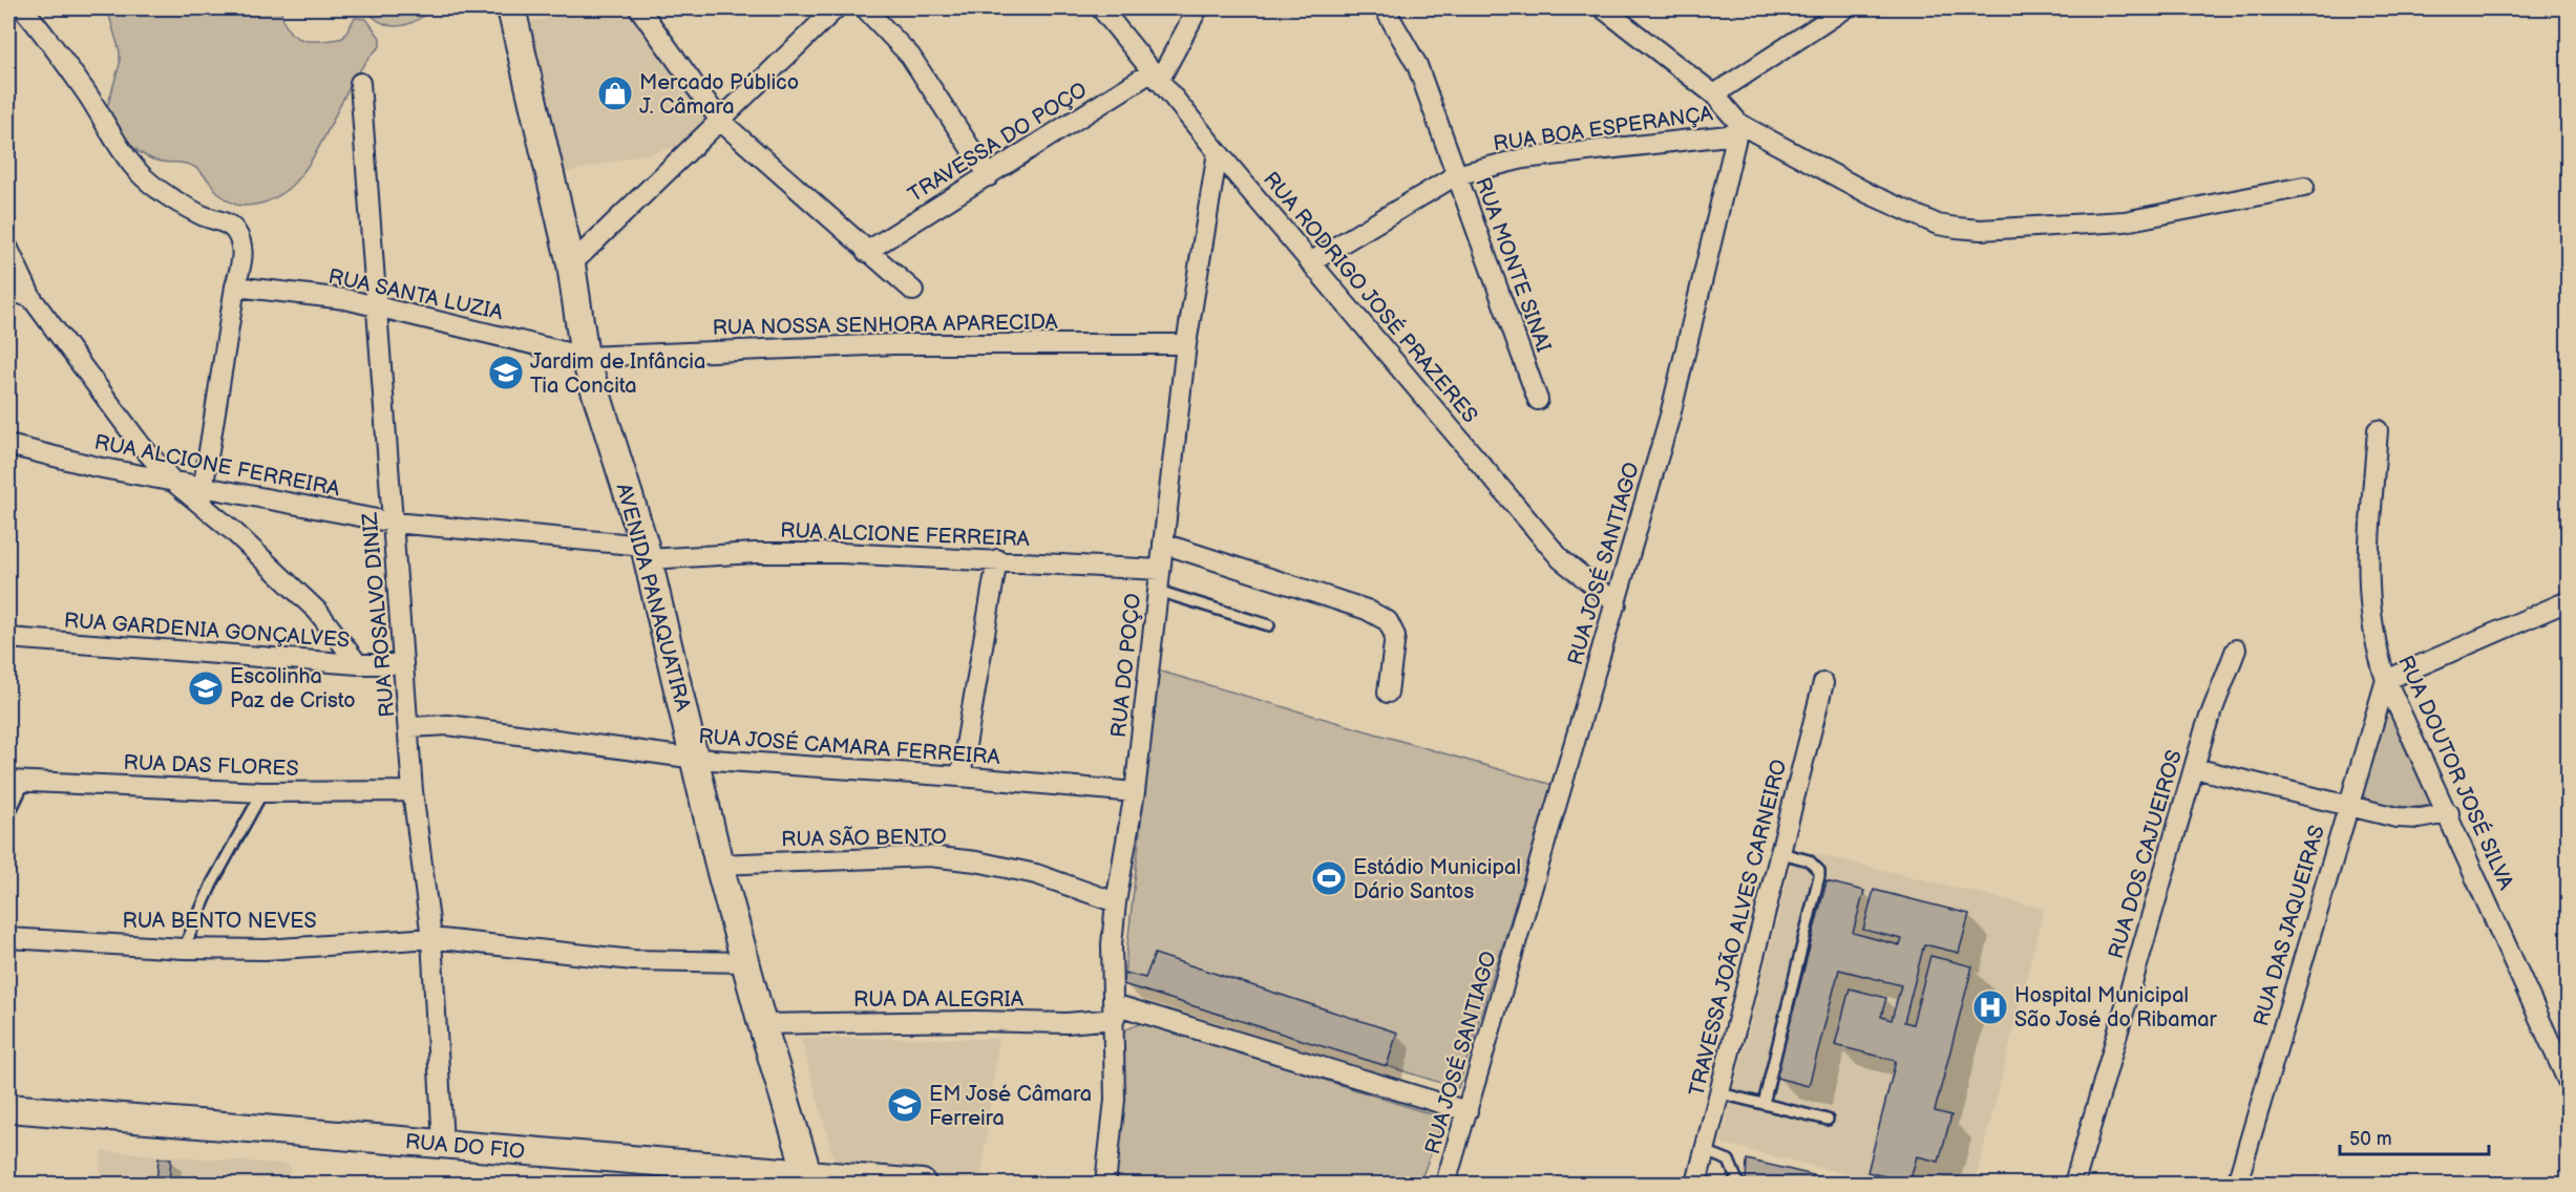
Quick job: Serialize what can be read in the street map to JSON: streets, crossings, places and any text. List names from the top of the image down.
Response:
{
  "streets": {
    "main road": ["AVENIDA PANAQUATIRA", "RUA DO FIO"],
    "street": [
      "RUA BOA ESPERANÇA",
      "TRAVESSA DO POÇO",
      "RUA MONTE SINAI",
      "RUA SANTA LUZIA",
      "RUA RODRIGO JOSÉ PRAZERES",
      "RUA NOSSA SENHORA APARECIDA",
      "RUA ALCIONE FERREIRA",
      "RUA JOSÉ SANTIAGO",
      "RUA ROSALVO DINIZ",
      "RUA GARDENIA GONÇALVES",
      "RUA DO POÇO",
      "RUA JOSÉ CAMARA FERREIRA",
      "RUA DAS FLORES",
      "RUA DOUTOR JOSÉ SILVA",
      "RUA SÃO BENTO",
      "RUA DOS CAJUEIROS",
      "RUA BENTO NEVES",
      "RUA DAS JAQUEIRAS",
      "TRAVESSA JOÃO ALVES CARNEIRO",
      "RUA DA ALEGRIA"
    ]
  },
  "crossings": [
    ["RUA BOA ESPERANÇA", "RUA MONTE SINAI"],
    ["RUA BOA ESPERANÇA", "RUA RODRIGO JOSÉ PRAZERES"],
    ["RUA BOA ESPERANÇA", "RUA JOSÉ SANTIAGO"],
    ["TRAVESSA DO POÇO", "RUA RODRIGO JOSÉ PRAZERES"],
    ["RUA SANTA LUZIA", "RUA NOSSA SENHORA APARECIDA"],
    ["RUA SANTA LUZIA", "AVENIDA PANAQUATIRA"],
    ["RUA SANTA LUZIA", "RUA ROSALVO DINIZ"],
    ["RUA RODRIGO JOSÉ PRAZERES", "RUA JOSÉ SANTIAGO"],
    ["RUA RODRIGO JOSÉ PRAZERES", "RUA DO POÇO"],
    ["RUA NOSSA SENHORA APARECIDA", "AVENIDA PANAQUATIRA"],
    ["RUA NOSSA SENHORA APARECIDA", "RUA DO POÇO"],
    ["RUA ALCIONE FERREIRA", "AVENIDA PANAQUATIRA"],
    ["RUA ALCIONE FERREIRA", "RUA ROSALVO DINIZ"],
    ["RUA ALCIONE FERREIRA", "RUA DO POÇO"],
    ["AVENIDA PANAQUATIRA", "RUA JOSÉ CAMARA FERREIRA"],
    ["AVENIDA PANAQUATIRA", "RUA SÃO BENTO"],
    ["AVENIDA PANAQUATIRA", "RUA BENTO NEVES"],
    ["AVENIDA PANAQUATIRA", "RUA DA ALEGRIA"],
    ["AVENIDA PANAQUATIRA", "RUA DO FIO"],
    ["RUA ROSALVO DINIZ", "RUA GARDENIA GONÇALVES"],
    ["RUA ROSALVO DINIZ", "RUA JOSÉ CAMARA FERREIRA"],
    ["RUA ROSALVO DINIZ", "RUA DAS FLORES"],
    ["RUA ROSALVO DINIZ", "RUA BENTO NEVES"],
    ["RUA ROSALVO DINIZ", "RUA DO FIO"],
    ["RUA DO POÇO", "RUA JOSÉ CAMARA FERREIRA"],
    ["RUA DO POÇO", "RUA SÃO BENTO"],
    ["RUA DO POÇO", "RUA DA ALEGRIA"],
    ["RUA DOUTOR JOSÉ SILVA", "RUA DAS JAQUEIRAS"]
  ],
  "places": {
    "shop": ["Mercado Público J. Câmara"],
    "school or university": ["Jardim de Infância Tia Concita", "Escolinha Paz de Cristo", "EM José Câmara Ferreira"],
    "sports": ["Estádio Municipal Dário Santos"],
    "hospital": ["Hospital Municipal São José do Ribamar"]
  },
  "scale_bar": "50 m"
}
